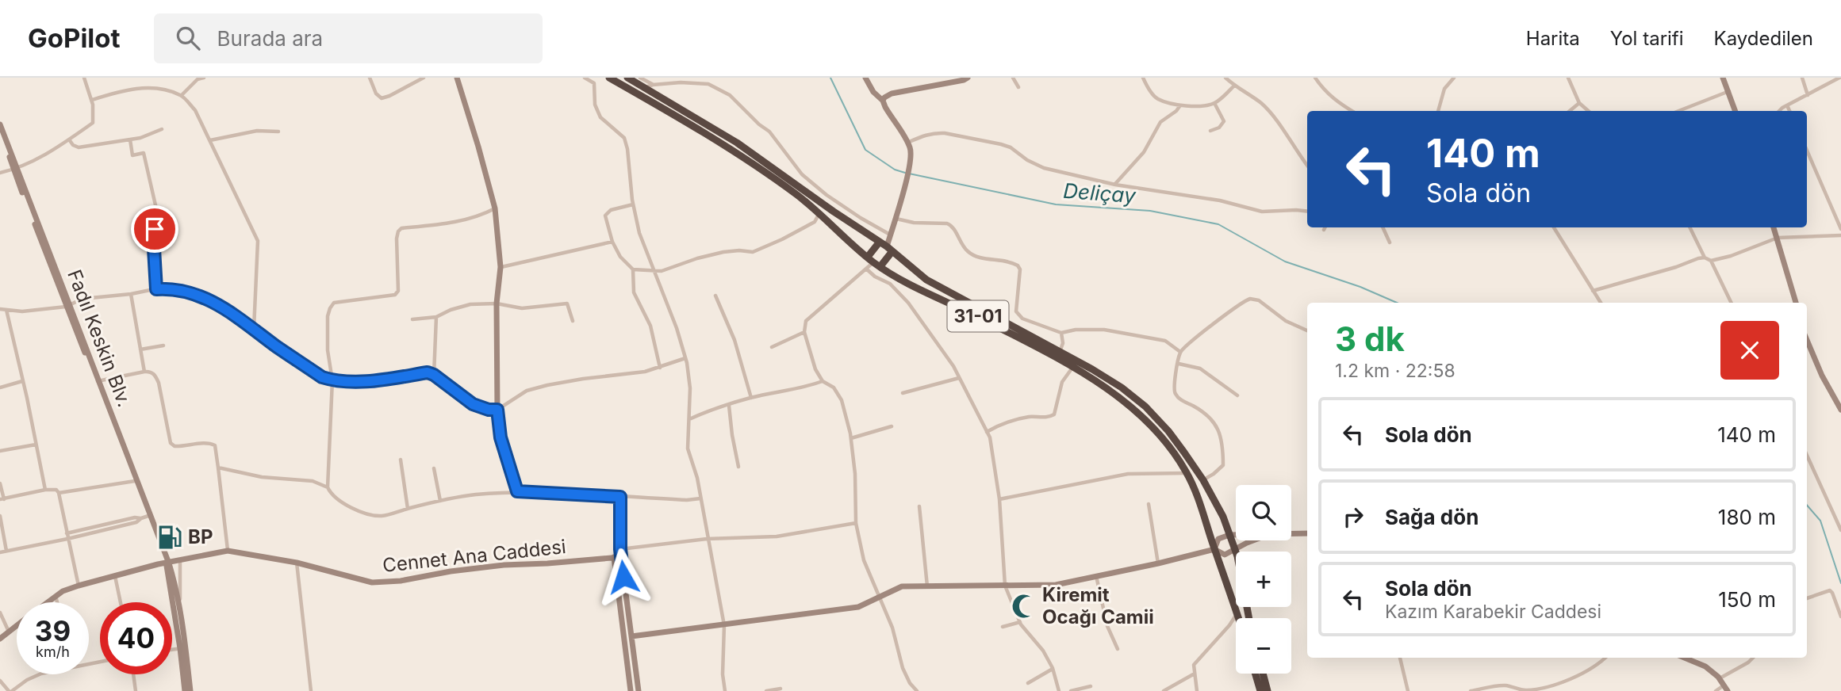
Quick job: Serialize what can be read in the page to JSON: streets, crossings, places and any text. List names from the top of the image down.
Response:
{
  "streets": {
    "highway": ["31-01"],
    "street": ["Fadıl Keskin Blv.", "Cennet Ana Caddesi"]
  },
  "crossings": [
    ["Fadıl Keskin Blv.", "Cennet Ana Caddesi"]
  ],
  "water": ["Deliçay"],
  "places": {
    "fuel station": ["BP"],
    "mosque": ["Kiremit Ocağı Camii"]
  },
  "page": {
    "header": "GoPilot",
    "search": "Burada ara",
    "nav": ["Harita", "Yol tarifi", "Kaydedilen"],
    "turn": ["140 m", "Sola dön"],
    "heading": ["3 dk", "1.2 km · 22:58"],
    "list": [
      {
        "name": "Sola dön",
        "value": "140 m"
      },
      {
        "name": "Sağa dön",
        "value": "180 m"
      },
      {
        "name": "Sola dön",
        "note": "Kazım Karabekir Caddesi",
        "value": "150 m"
      }
    ],
    "map_buttons": ["+", "−"],
    "speed": "39 km/h",
    "limit": "40"
  }
}
